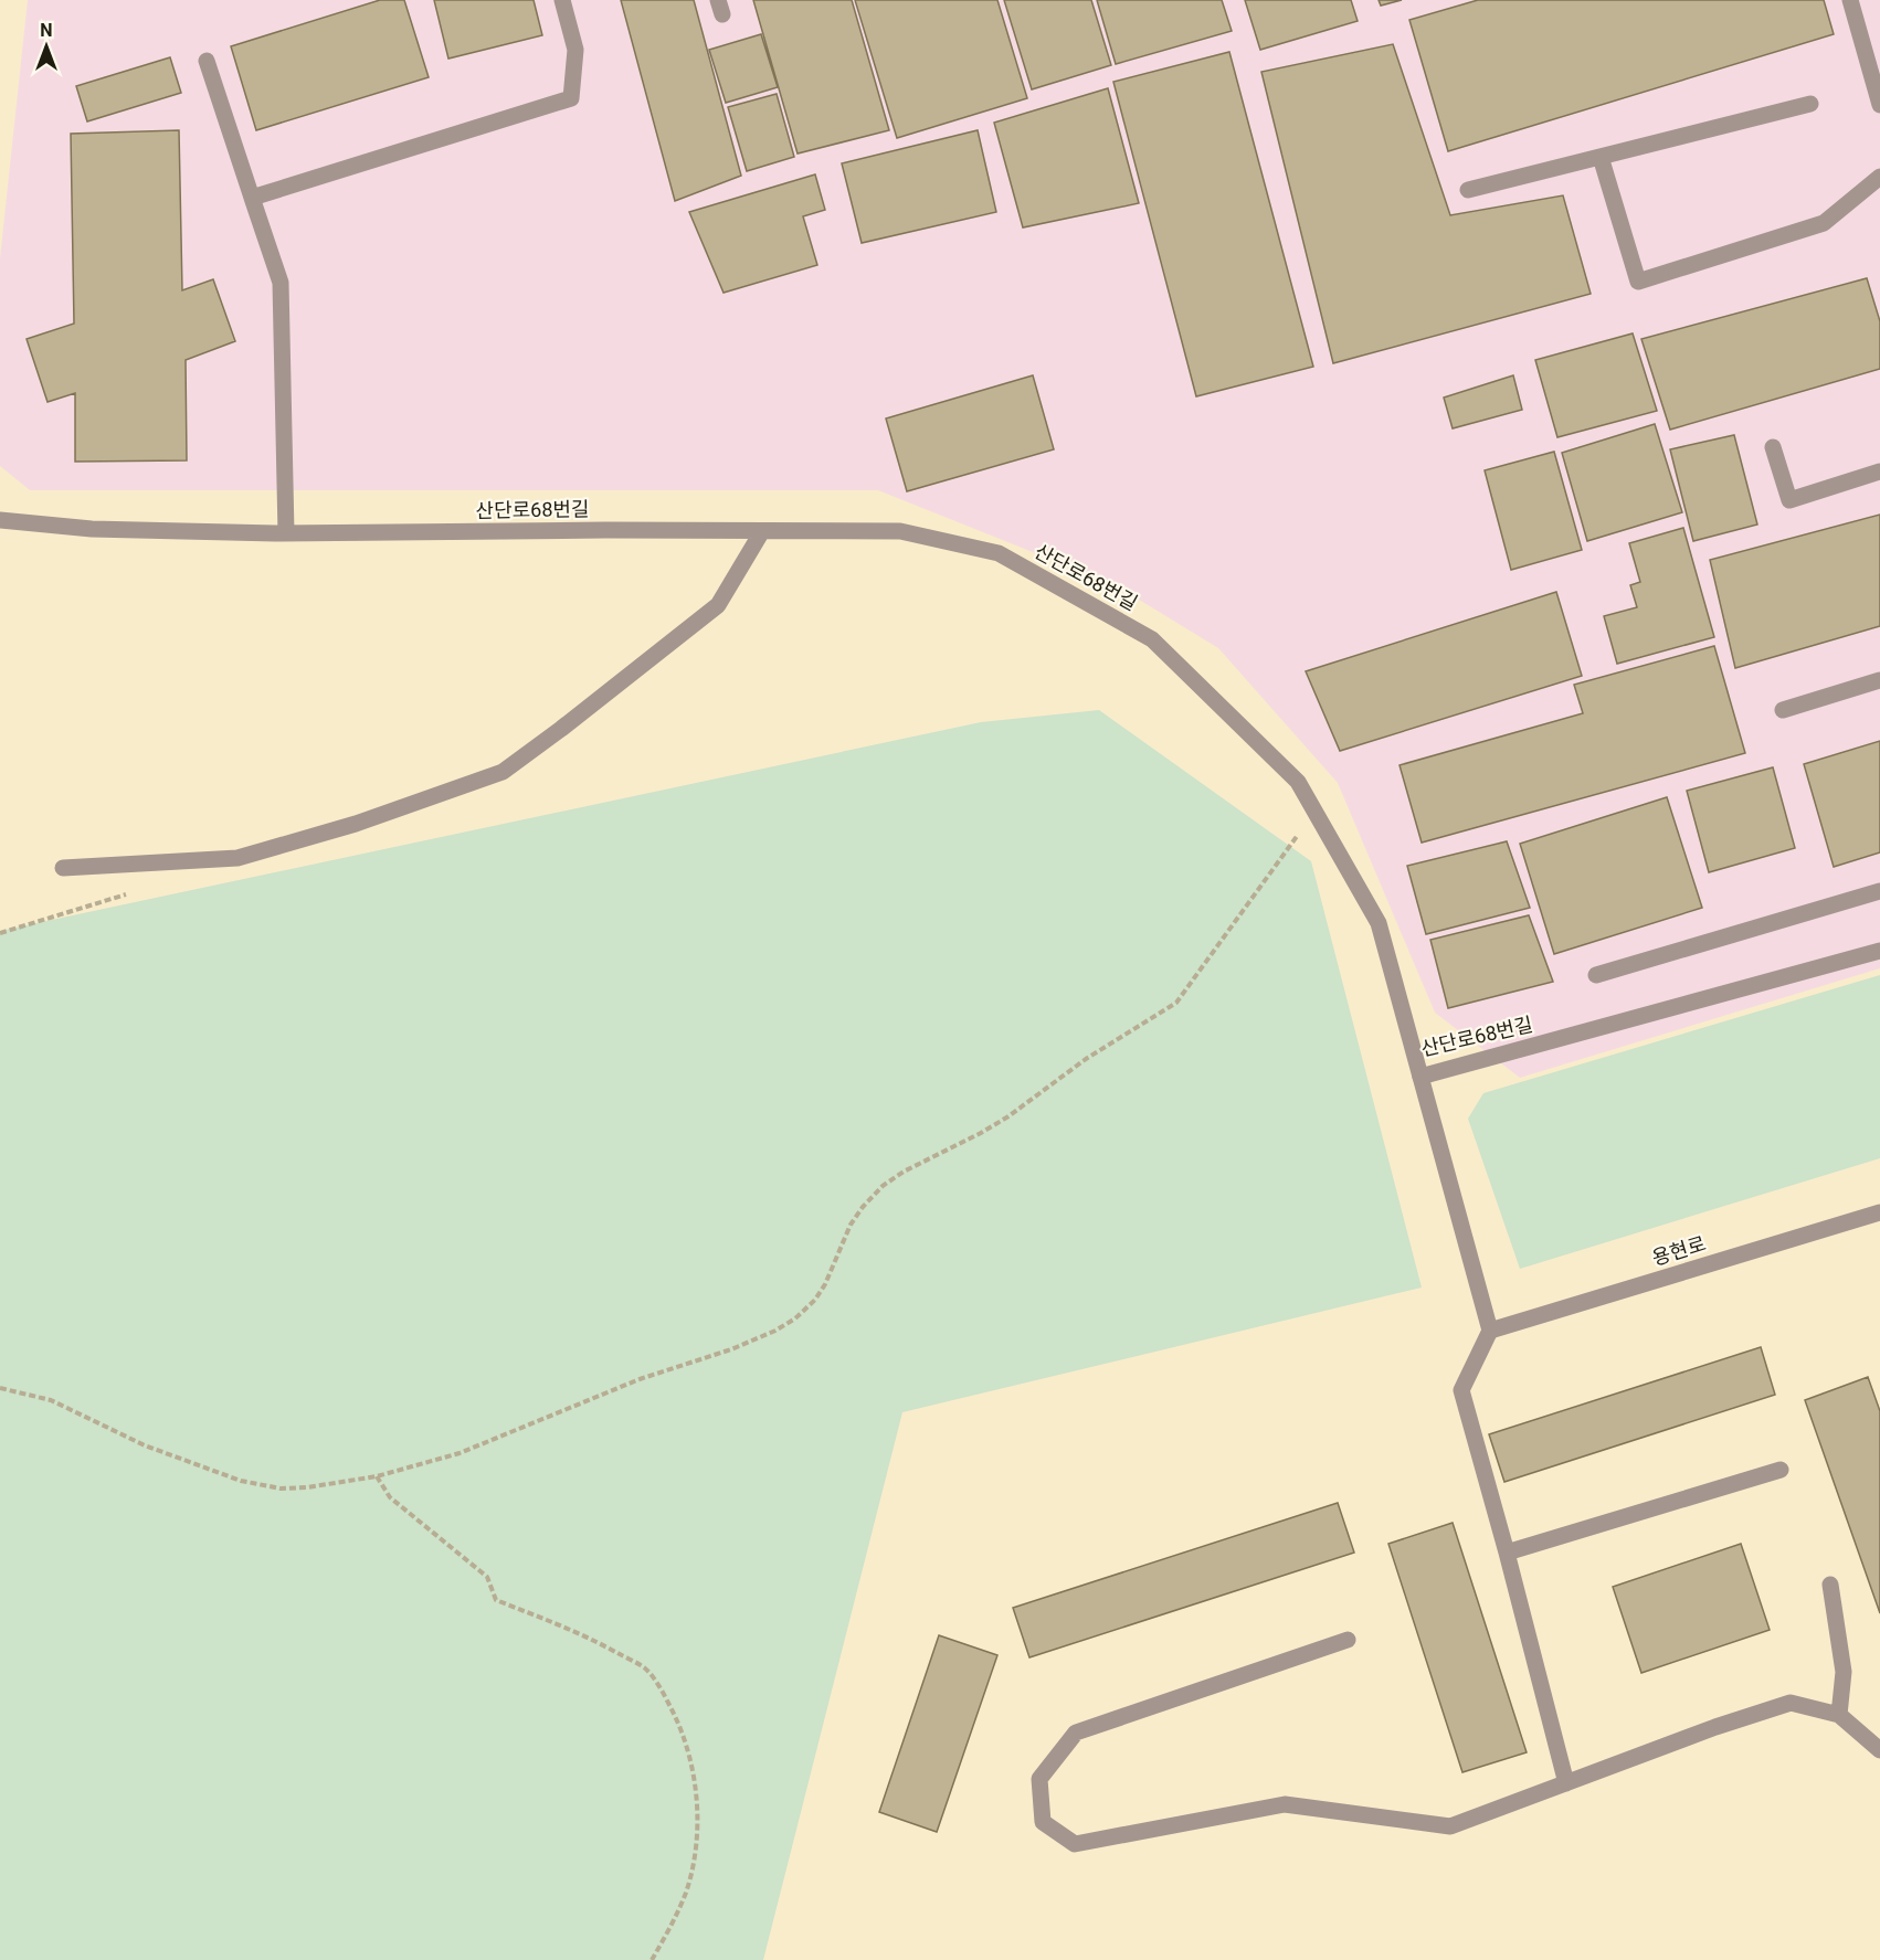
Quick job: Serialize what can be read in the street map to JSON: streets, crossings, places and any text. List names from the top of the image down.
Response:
{
  "streets": {
    "street": ["산단로68번길", "용현로"]
  },
  "north": "top"
}
